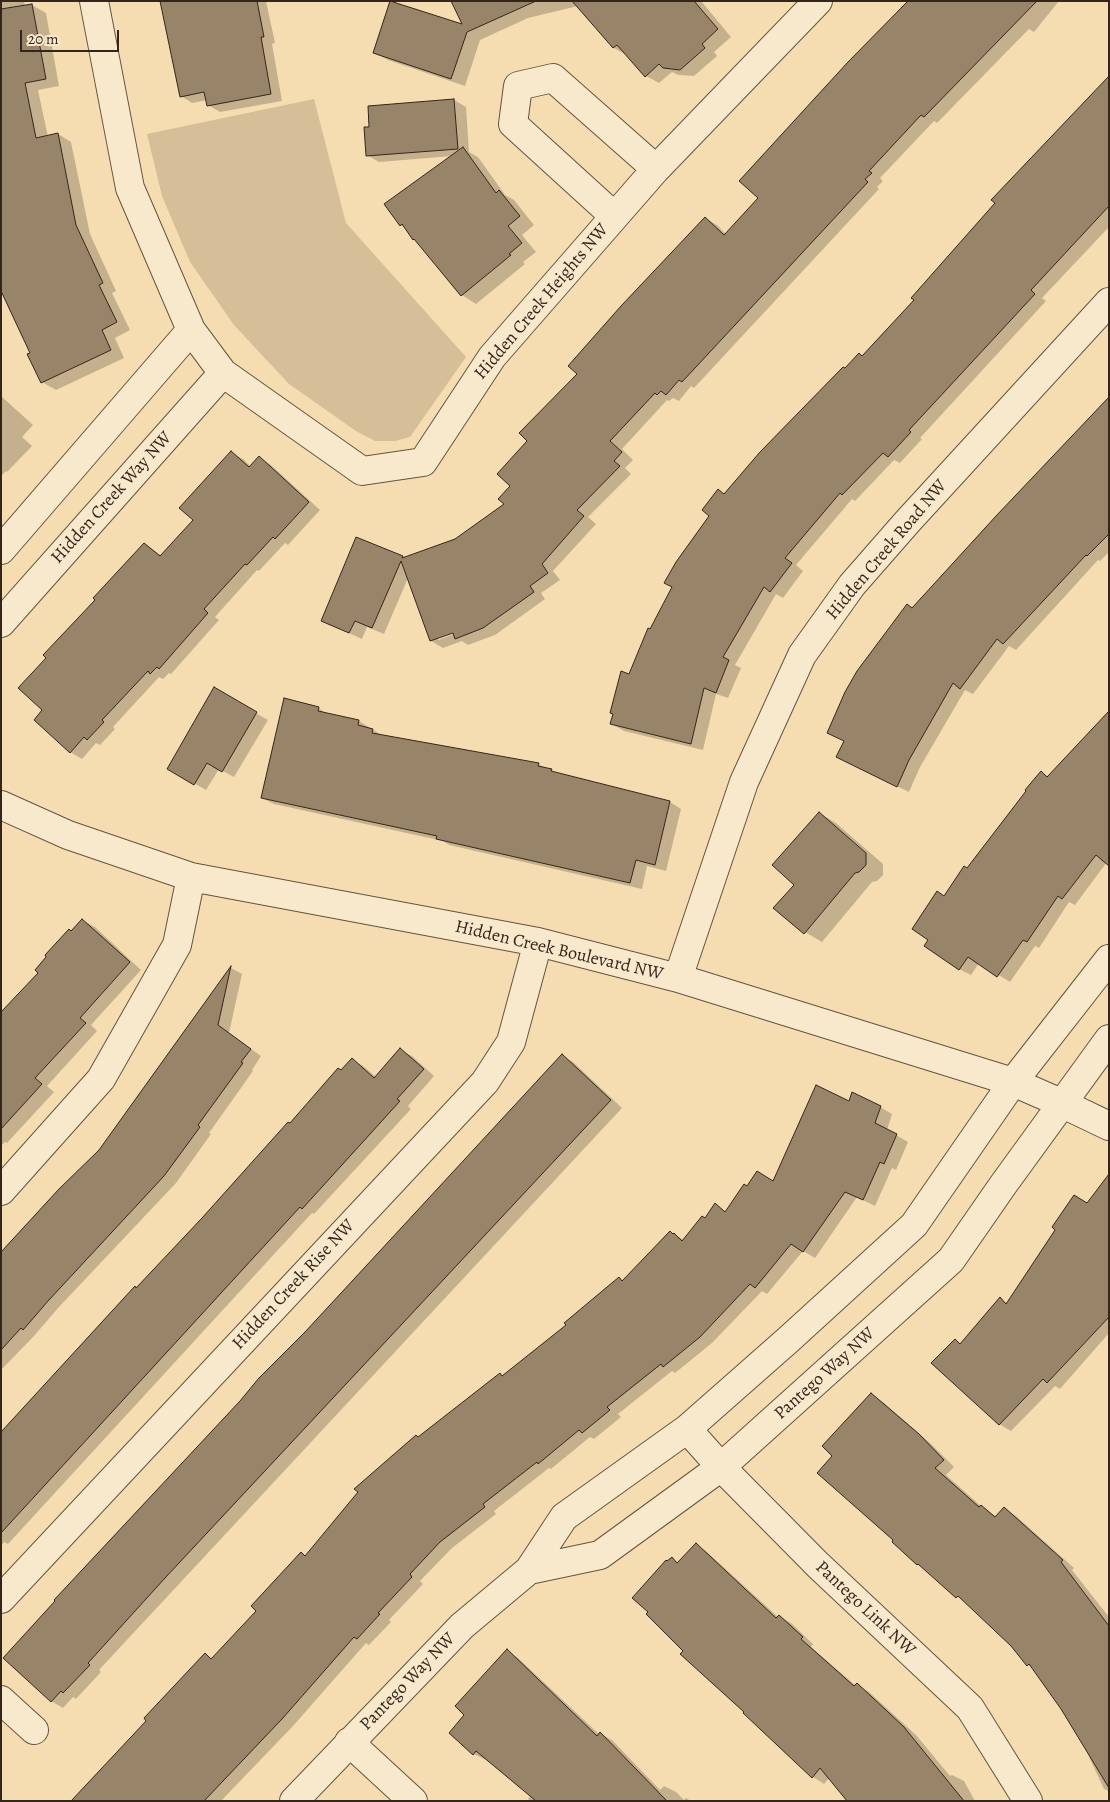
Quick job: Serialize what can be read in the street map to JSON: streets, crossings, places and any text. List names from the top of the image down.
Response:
{
  "streets": {
    "street": [
      "Hidden Creek Heights NW",
      "Hidden Creek Way NW",
      "Hidden Creek Road NW",
      "Hidden Creek Boulevard NW",
      "Hidden Creek Rise NW",
      "Pantego Way NW",
      "Pantego Link NW"
    ]
  },
  "crossings": [
    ["Hidden Creek Heights NW", "Hidden Creek Way NW"],
    ["Hidden Creek Road NW", "Hidden Creek Boulevard NW"],
    ["Hidden Creek Boulevard NW", "Hidden Creek Rise NW"],
    ["Hidden Creek Boulevard NW", "Pantego Way NW"],
    ["Pantego Way NW", "Pantego Link NW"]
  ],
  "scale_bar": "20 m"
}
